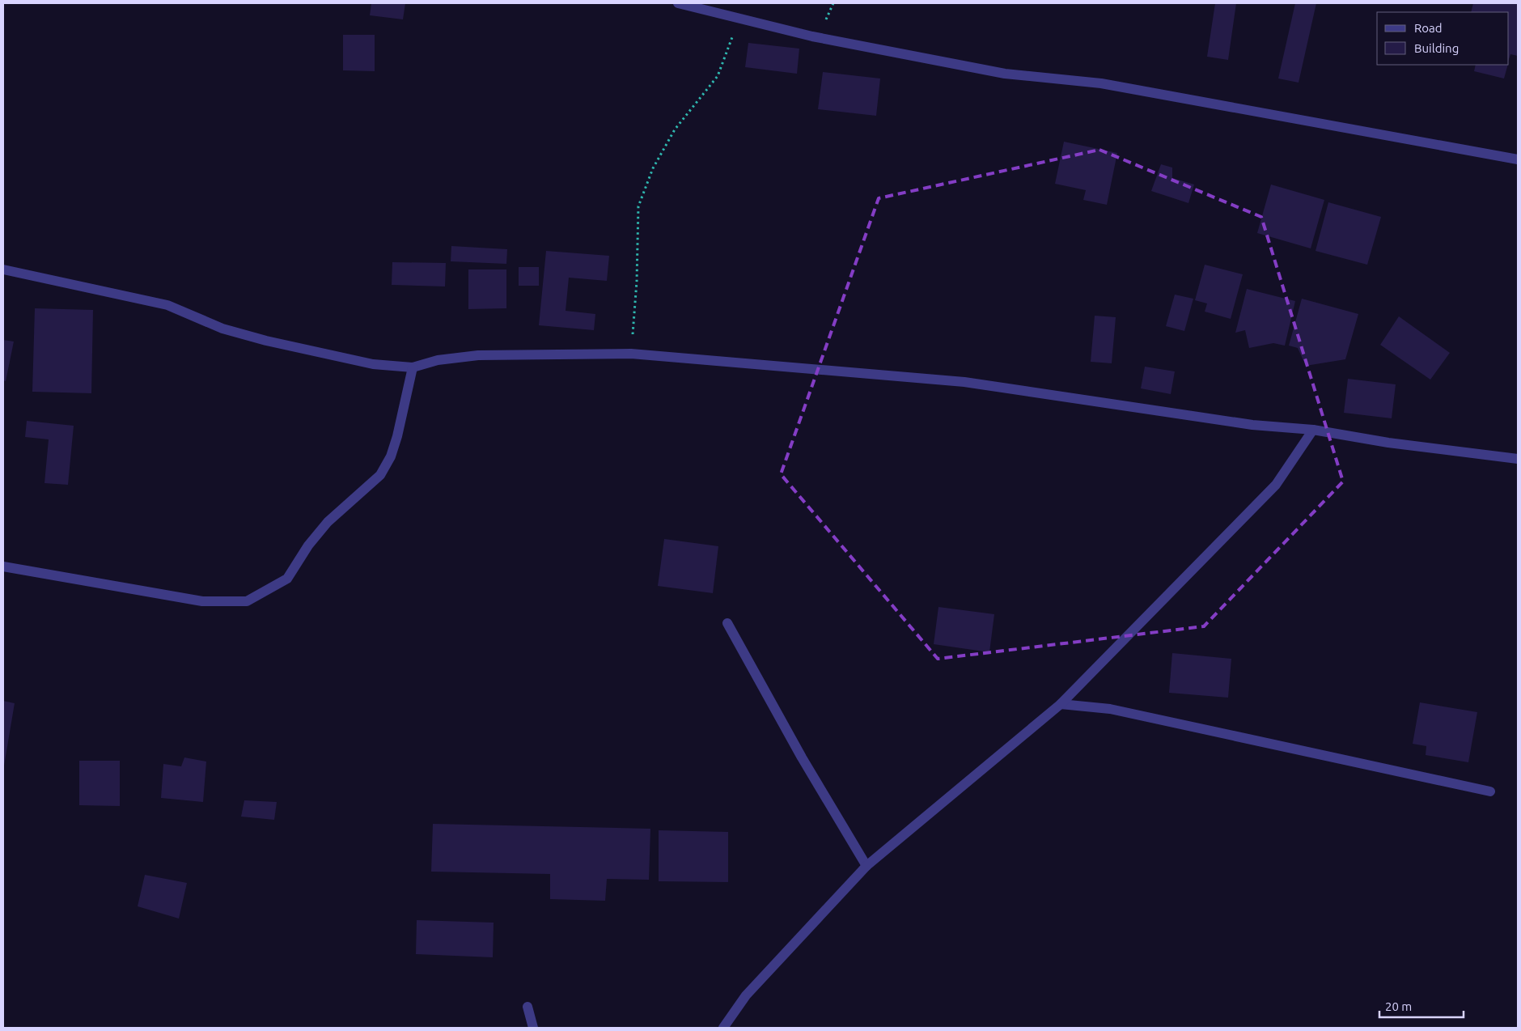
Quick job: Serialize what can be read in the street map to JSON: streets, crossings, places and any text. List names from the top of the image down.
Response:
{
  "legend": ["Road", "Building"],
  "scale_bar": "20 m"
}
